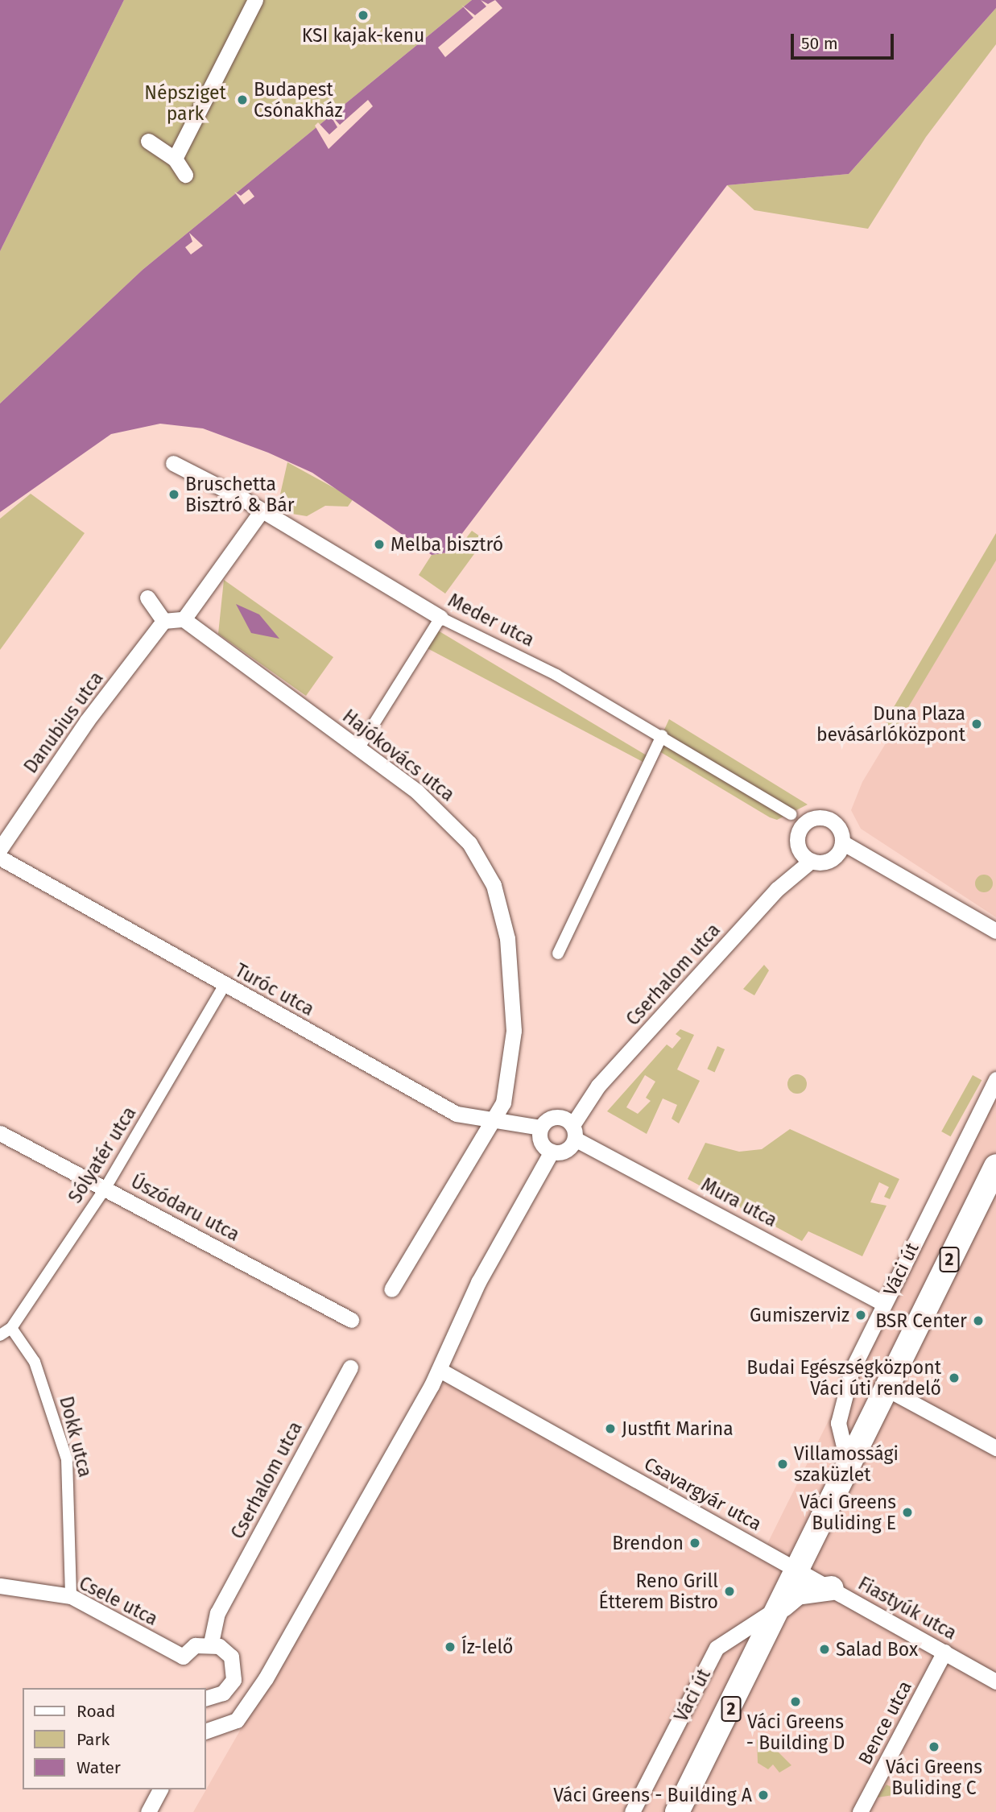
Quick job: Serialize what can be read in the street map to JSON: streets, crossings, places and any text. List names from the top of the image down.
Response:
{
  "streets": {
    "main road": ["2", "Váci út"],
    "street": [
      "Meder utca",
      "Danubius utca",
      "Hajókovács utca",
      "Cserhalom utca",
      "Turóc utca",
      "Sólyatér utca",
      "Mura utca",
      "Úszódaru utca",
      "Dokk utca",
      "Csavargyár utca",
      "Csele utca",
      "Fiastyúk utca",
      "Bence utca"
    ]
  },
  "crossings": [
    ["Hajókovács utca", "Turóc utca"],
    ["Cserhalom utca", "Mura utca"],
    ["Cserhalom utca", "Csele utca"],
    ["Turóc utca", "Sólyatér utca"],
    ["Sólyatér utca", "Úszódaru utca"],
    ["Sólyatér utca", "Dokk utca"],
    ["Mura utca", "Váci út"],
    ["Váci út", "Csavargyár utca"],
    ["Váci út", "Fiastyúk utca"],
    ["Dokk utca", "Csele utca"],
    ["Csavargyár utca", "Fiastyúk utca"],
    ["Fiastyúk utca", "Bence utca"]
  ],
  "parks": ["Népsziget park"],
  "places": [
    "KSI kajak-kenu",
    "Budapest Csónakház",
    "Bruschetta Bisztró & Bár",
    "Melba bisztró",
    "Duna Plaza bevásárlóközpont",
    "Gumiszerviz",
    "BSR Center",
    "Budai Egészségközpont Váci úti rendelő",
    "Justfit Marina",
    "Villamossági szaküzlet",
    "Váci Greens Buliding E",
    "Brendon",
    "Reno Grill Étterem Bistro",
    "Íz-lelő",
    "Salad Box",
    "Váci Greens - Building D",
    "Váci Greens Buliding C",
    "Váci Greens - Building A"
  ],
  "legend": ["Road", "Park", "Water"],
  "scale_bar": "50 m"
}
